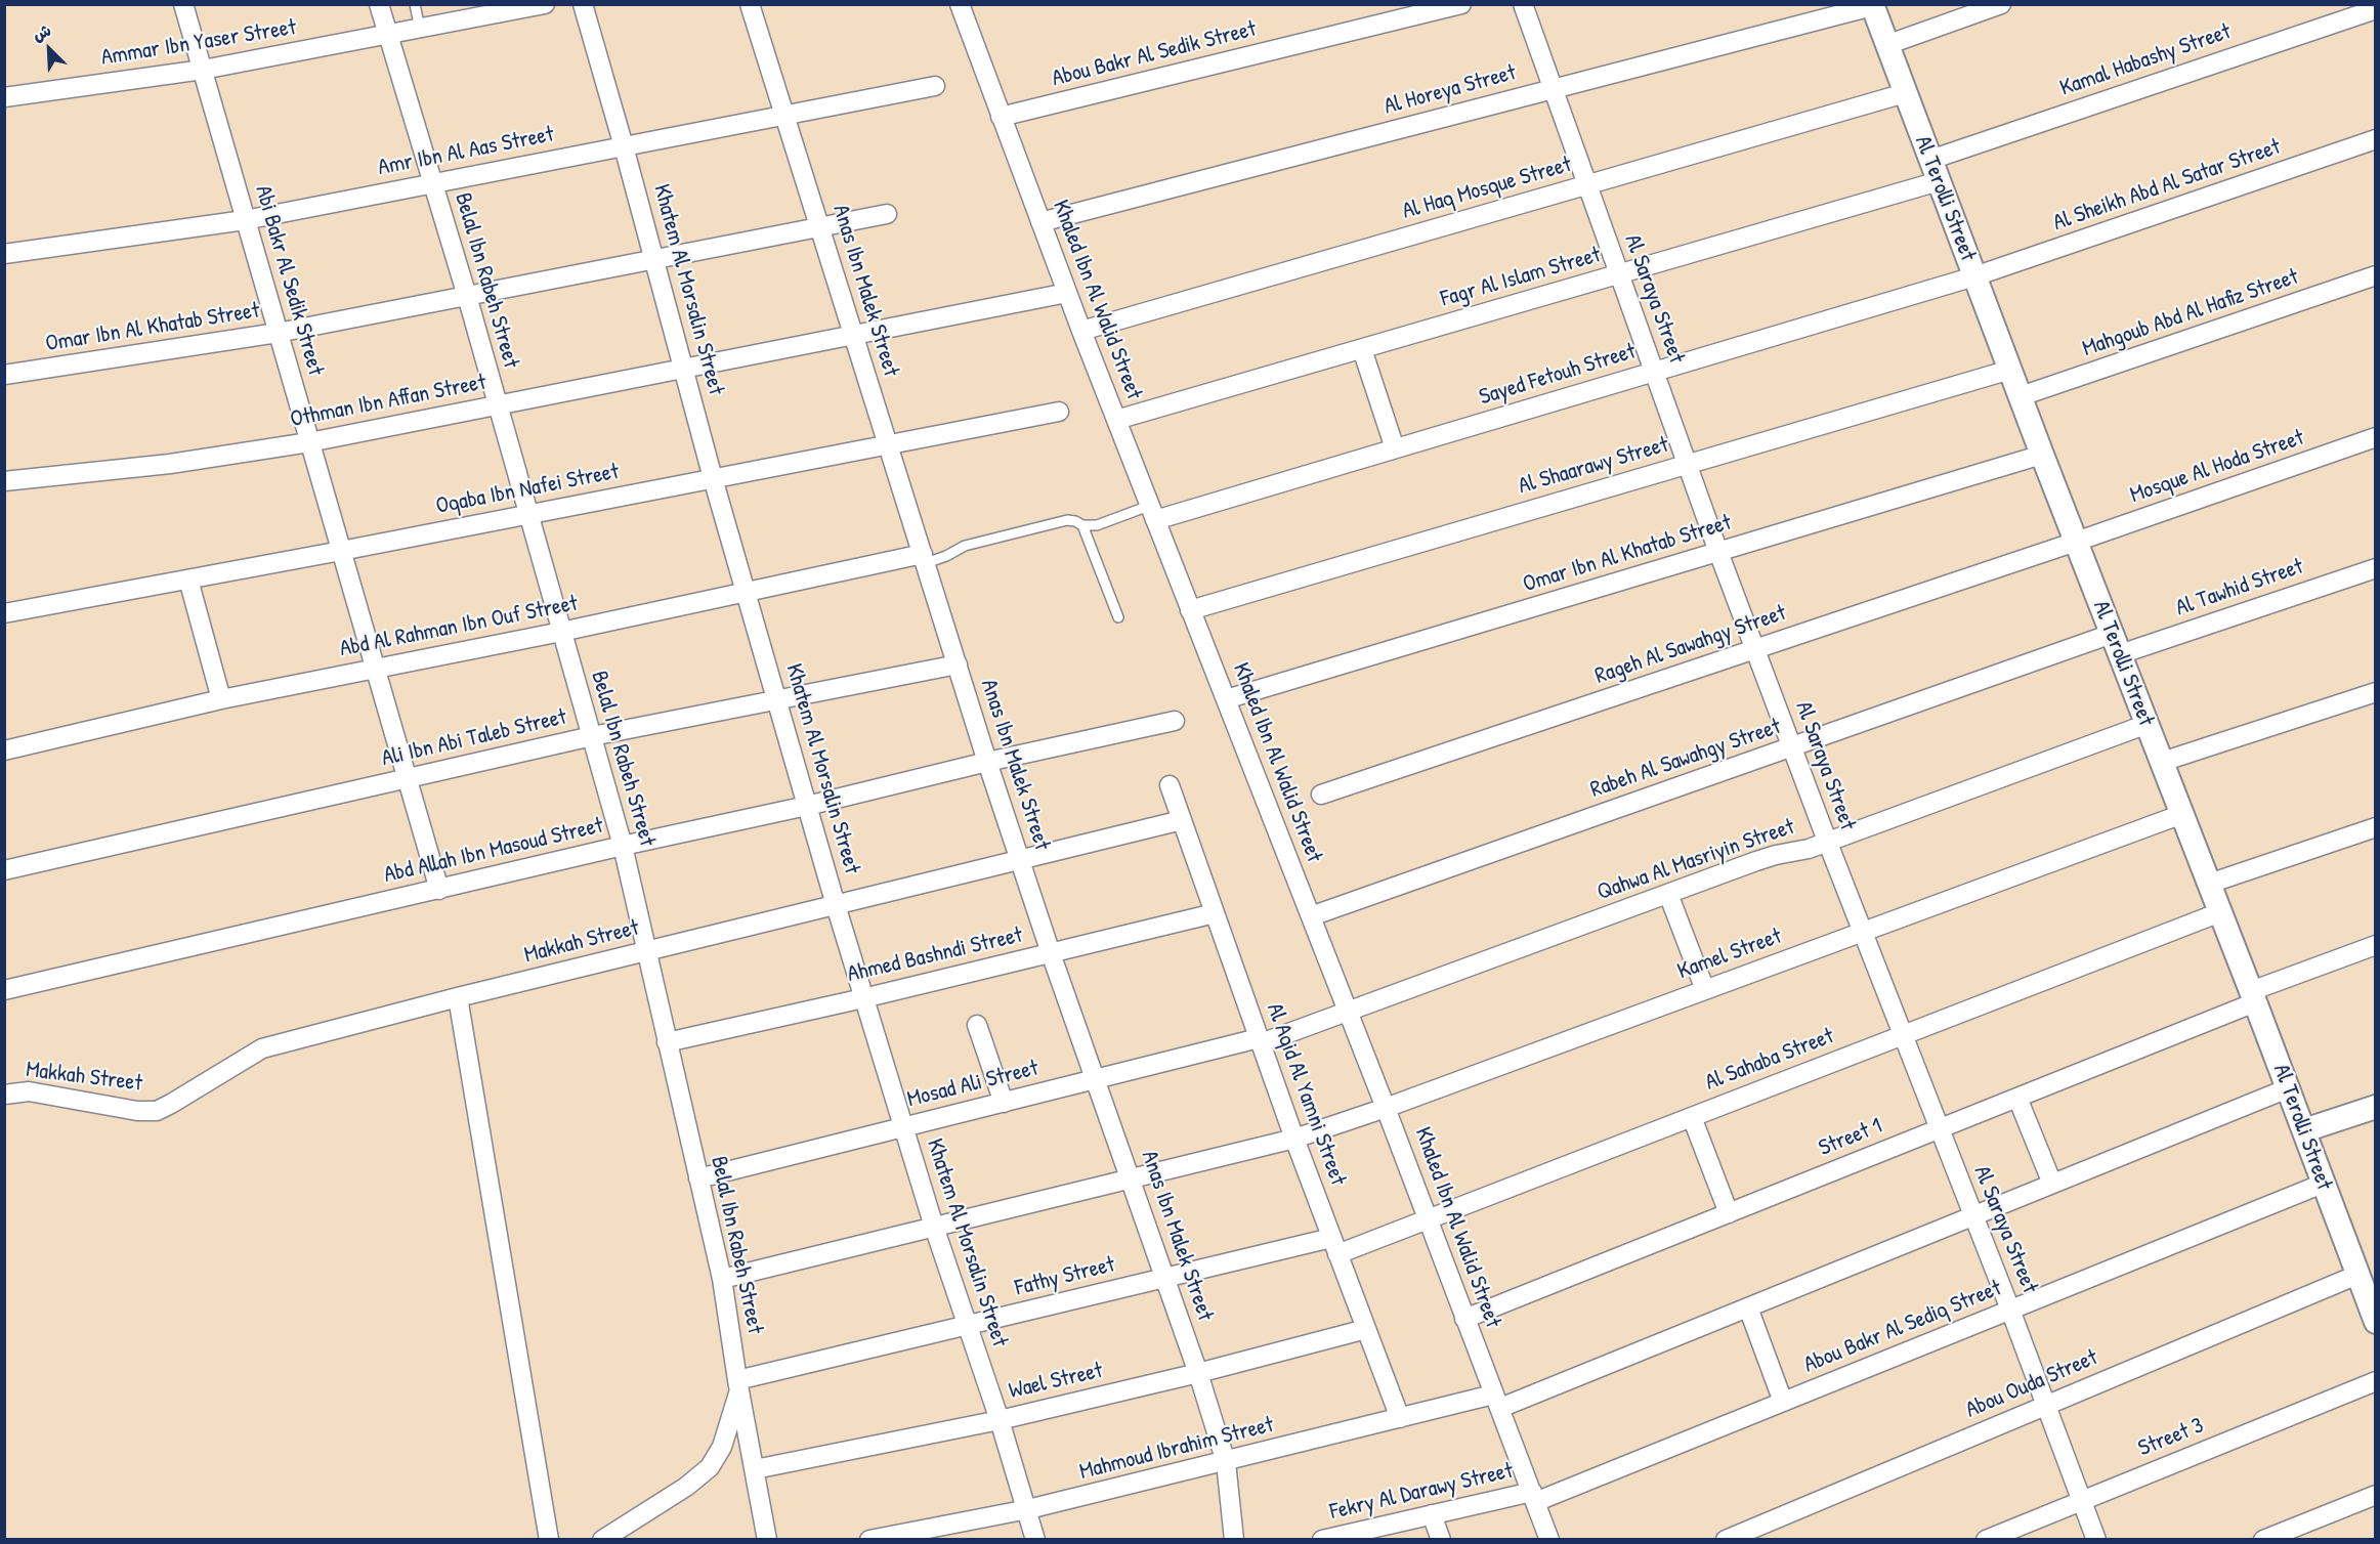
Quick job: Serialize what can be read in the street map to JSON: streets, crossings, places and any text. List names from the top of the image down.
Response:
{
  "streets": {
    "street": [
      "Ammar Ibn Yaser Street",
      "Abou Bakr Al Sedik Street",
      "Kamal Habashy Street",
      "Al Horeya Street",
      "Amr Ibn Al Aas Street",
      "Al Sheikh Abd Al Satar Street",
      "Al Haq Mosque Street",
      "Al Terolli Street",
      "Fagr Al Islam Street",
      "Abi Bakr Al Sedik Street",
      "Belal Ibn Rabeh Street",
      "Khatem Al Morsalin Street",
      "Anas Ibn Malek Street",
      "Al Saraya Street",
      "Khaled Ibn Al Walid Street",
      "Mahgoub Abd Al Hafiz Street",
      "Omar Ibn Al Khatab Street",
      "Sayed Fetouh Street",
      "Othman Ibn Affan Street",
      "Al Shaarawy Street",
      "Mosque Al Hoda Street",
      "Oqaba Ibn Nafei Street",
      "Al Tawhid Street",
      "Abd Al Rahman Ibn Ouf Street",
      "Rageh Al Sawahgy Street",
      "Ali Ibn Abi Taleb Street",
      "Rabeh Al Sawahgy Street",
      "Abd Allah Ibn Masoud Street",
      "Qahwa Al Masriyin Street",
      "Makkah Street",
      "Kamel Street",
      "Ahmed Bashndi Street",
      "Al Sahaba Street",
      "Mosad Ali Street",
      "Al Aqid Al Yamni Street",
      "Street 1",
      "Fathy Street",
      "Abou Bakr Al Sediq Street",
      "Wael Street",
      "Abou Ouda Street",
      "Street 3",
      "Mahmoud Ibrahim Street",
      "Fekry Al Darawy Street"
    ]
  },
  "crossings": [
    ["Ammar Ibn Yaser Street", "Abi Bakr Al Sedik Street"],
    ["Ammar Ibn Yaser Street", "Belal Ibn Rabeh Street"],
    ["Abou Bakr Al Sedik Street", "Khaled Ibn Al Walid Street"],
    ["Kamal Habashy Street", "Al Terolli Street"],
    ["Al Horeya Street", "Al Terolli Street"],
    ["Al Horeya Street", "Al Saraya Street"],
    ["Al Horeya Street", "Khaled Ibn Al Walid Street"],
    ["Amr Ibn Al Aas Street", "Abi Bakr Al Sedik Street"],
    ["Amr Ibn Al Aas Street", "Belal Ibn Rabeh Street"],
    ["Amr Ibn Al Aas Street", "Khatem Al Morsalin Street"],
    ["Amr Ibn Al Aas Street", "Anas Ibn Malek Street"],
    ["Al Sheikh Abd Al Satar Street", "Al Terolli Street"],
    ["Al Sheikh Abd Al Satar Street", "Sayed Fetouh Street"],
    ["Al Haq Mosque Street", "Al Terolli Street"],
    ["Al Haq Mosque Street", "Al Saraya Street"],
    ["Al Haq Mosque Street", "Khaled Ibn Al Walid Street"],
    ["Al Terolli Street", "Fagr Al Islam Street"],
    ["Al Terolli Street", "Mahgoub Abd Al Hafiz Street"],
    ["Al Terolli Street", "Omar Ibn Al Khatab Street"],
    ["Al Terolli Street", "Sayed Fetouh Street"],
    ["Al Terolli Street", "Al Shaarawy Street"],
    ["Al Terolli Street", "Mosque Al Hoda Street"],
    ["Al Terolli Street", "Al Tawhid Street"],
    ["Al Terolli Street", "Rageh Al Sawahgy Street"],
    ["Al Terolli Street", "Rabeh Al Sawahgy Street"],
    ["Al Terolli Street", "Qahwa Al Masriyin Street"],
    ["Al Terolli Street", "Kamel Street"],
    ["Al Terolli Street", "Al Sahaba Street"],
    ["Al Terolli Street", "Street 1"],
    ["Al Terolli Street", "Abou Bakr Al Sediq Street"],
    ["Al Terolli Street", "Abou Ouda Street"],
    ["Al Terolli Street", "Mahmoud Ibrahim Street"],
    ["Fagr Al Islam Street", "Al Saraya Street"],
    ["Fagr Al Islam Street", "Khaled Ibn Al Walid Street"],
    ["Abi Bakr Al Sedik Street", "Omar Ibn Al Khatab Street"],
    ["Abi Bakr Al Sedik Street", "Othman Ibn Affan Street"],
    ["Abi Bakr Al Sedik Street", "Oqaba Ibn Nafei Street"],
    ["Abi Bakr Al Sedik Street", "Abd Al Rahman Ibn Ouf Street"],
    ["Abi Bakr Al Sedik Street", "Ali Ibn Abi Taleb Street"],
    ["Abi Bakr Al Sedik Street", "Abd Allah Ibn Masoud Street"],
    ["Belal Ibn Rabeh Street", "Omar Ibn Al Khatab Street"],
    ["Belal Ibn Rabeh Street", "Othman Ibn Affan Street"],
    ["Belal Ibn Rabeh Street", "Oqaba Ibn Nafei Street"],
    ["Belal Ibn Rabeh Street", "Abd Al Rahman Ibn Ouf Street"],
    ["Belal Ibn Rabeh Street", "Ali Ibn Abi Taleb Street"],
    ["Belal Ibn Rabeh Street", "Abd Allah Ibn Masoud Street"],
    ["Belal Ibn Rabeh Street", "Makkah Street"],
    ["Belal Ibn Rabeh Street", "Kamel Street"],
    ["Belal Ibn Rabeh Street", "Ahmed Bashndi Street"],
    ["Belal Ibn Rabeh Street", "Mosad Ali Street"],
    ["Belal Ibn Rabeh Street", "Fathy Street"],
    ["Belal Ibn Rabeh Street", "Wael Street"],
    ["Khatem Al Morsalin Street", "Omar Ibn Al Khatab Street"],
    ["Khatem Al Morsalin Street", "Othman Ibn Affan Street"],
    ["Khatem Al Morsalin Street", "Oqaba Ibn Nafei Street"],
    ["Khatem Al Morsalin Street", "Abd Al Rahman Ibn Ouf Street"],
    ["Khatem Al Morsalin Street", "Ali Ibn Abi Taleb Street"],
    ["Khatem Al Morsalin Street", "Abd Allah Ibn Masoud Street"],
    ["Khatem Al Morsalin Street", "Makkah Street"],
    ["Khatem Al Morsalin Street", "Kamel Street"],
    ["Khatem Al Morsalin Street", "Ahmed Bashndi Street"],
    ["Khatem Al Morsalin Street", "Mosad Ali Street"],
    ["Khatem Al Morsalin Street", "Fathy Street"],
    ["Khatem Al Morsalin Street", "Wael Street"],
    ["Khatem Al Morsalin Street", "Mahmoud Ibrahim Street"],
    ["Anas Ibn Malek Street", "Omar Ibn Al Khatab Street"],
    ["Anas Ibn Malek Street", "Othman Ibn Affan Street"],
    ["Anas Ibn Malek Street", "Oqaba Ibn Nafei Street"],
    ["Anas Ibn Malek Street", "Abd Al Rahman Ibn Ouf Street"],
    ["Anas Ibn Malek Street", "Ali Ibn Abi Taleb Street"],
    ["Anas Ibn Malek Street", "Abd Allah Ibn Masoud Street"],
    ["Anas Ibn Malek Street", "Makkah Street"],
    ["Anas Ibn Malek Street", "Kamel Street"],
    ["Anas Ibn Malek Street", "Ahmed Bashndi Street"],
    ["Anas Ibn Malek Street", "Mosad Ali Street"],
    ["Anas Ibn Malek Street", "Fathy Street"],
    ["Anas Ibn Malek Street", "Wael Street"],
    ["Anas Ibn Malek Street", "Mahmoud Ibrahim Street"],
    ["Al Saraya Street", "Omar Ibn Al Khatab Street"],
    ["Al Saraya Street", "Sayed Fetouh Street"],
    ["Al Saraya Street", "Al Shaarawy Street"],
    ["Al Saraya Street", "Rageh Al Sawahgy Street"],
    ["Al Saraya Street", "Rabeh Al Sawahgy Street"],
    ["Al Saraya Street", "Qahwa Al Masriyin Street"],
    ["Al Saraya Street", "Kamel Street"],
    ["Al Saraya Street", "Al Sahaba Street"],
    ["Al Saraya Street", "Street 1"],
    ["Al Saraya Street", "Abou Bakr Al Sediq Street"],
    ["Al Saraya Street", "Abou Ouda Street"],
    ["Al Saraya Street", "Street 3"],
    ["Al Saraya Street", "Mahmoud Ibrahim Street"],
    ["Khaled Ibn Al Walid Street", "Omar Ibn Al Khatab Street"],
    ["Khaled Ibn Al Walid Street", "Sayed Fetouh Street"],
    ["Khaled Ibn Al Walid Street", "Othman Ibn Affan Street"],
    ["Khaled Ibn Al Walid Street", "Al Shaarawy Street"],
    ["Khaled Ibn Al Walid Street", "Rabeh Al Sawahgy Street"],
    ["Khaled Ibn Al Walid Street", "Qahwa Al Masriyin Street"],
    ["Khaled Ibn Al Walid Street", "Kamel Street"],
    ["Khaled Ibn Al Walid Street", "Al Sahaba Street"],
    ["Khaled Ibn Al Walid Street", "Street 1"],
    ["Khaled Ibn Al Walid Street", "Abou Bakr Al Sediq Street"],
    ["Khaled Ibn Al Walid Street", "Mahmoud Ibrahim Street"],
    ["Khaled Ibn Al Walid Street", "Fekry Al Darawy Street"],
    ["Mosque Al Hoda Street", "Rageh Al Sawahgy Street"],
    ["Al Tawhid Street", "Rabeh Al Sawahgy Street"],
    ["Qahwa Al Masriyin Street", "Mosad Ali Street"],
    ["Qahwa Al Masriyin Street", "Al Aqid Al Yamni Street"],
    ["Makkah Street", "Al Aqid Al Yamni Street"],
    ["Kamel Street", "Al Aqid Al Yamni Street"],
    ["Ahmed Bashndi Street", "Al Aqid Al Yamni Street"],
    ["Al Sahaba Street", "Al Aqid Al Yamni Street"],
    ["Al Sahaba Street", "Fathy Street"],
    ["Mosad Ali Street", "Al Aqid Al Yamni Street"],
    ["Al Aqid Al Yamni Street", "Fathy Street"],
    ["Al Aqid Al Yamni Street", "Wael Street"],
    ["Al Aqid Al Yamni Street", "Mahmoud Ibrahim Street"],
    ["Abou Bakr Al Sediq Street", "Fekry Al Darawy Street"]
  ],
  "north": "top left"
}
